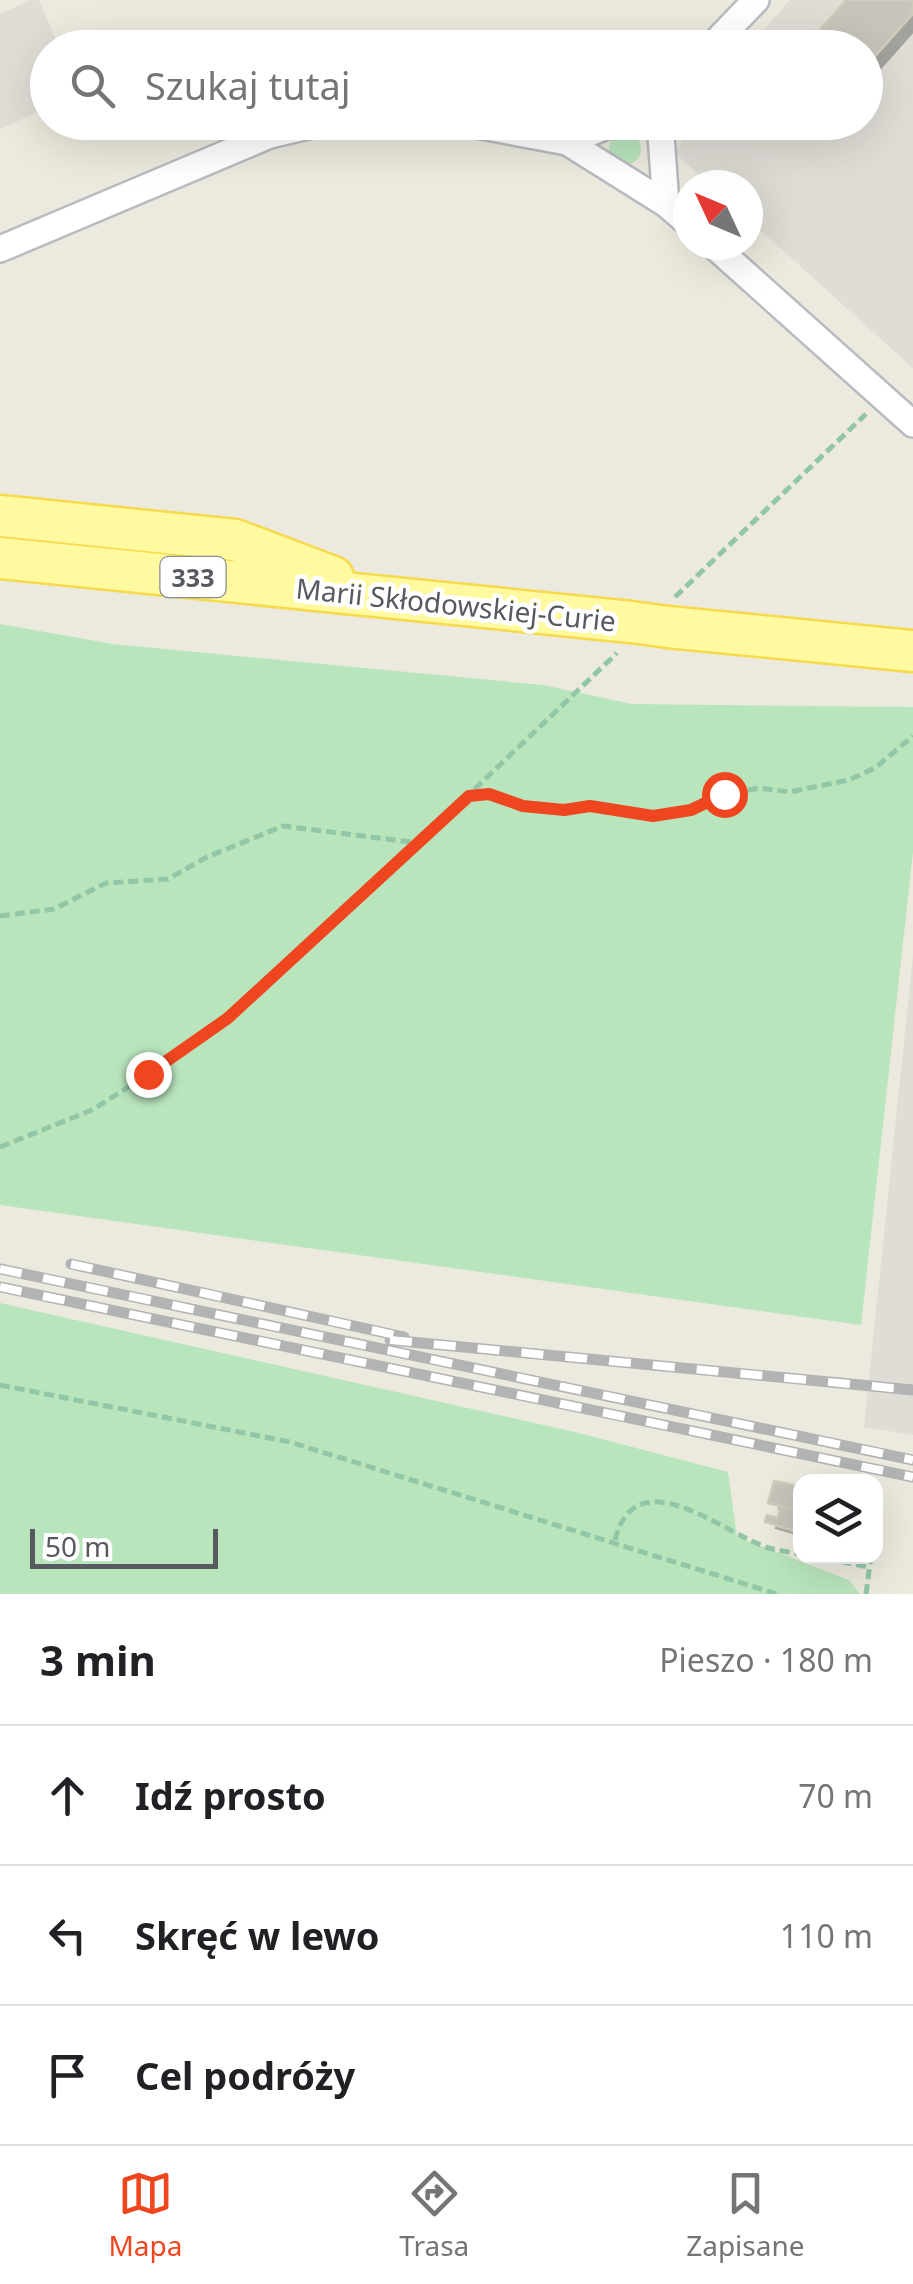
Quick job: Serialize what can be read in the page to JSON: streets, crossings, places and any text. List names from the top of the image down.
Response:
{
  "streets": {
    "main road": ["333", "Marii Skłodowskiej-Curie"]
  },
  "crossings": [
    ["333", "Marii Skłodowskiej-Curie"]
  ],
  "scale_bar": "50 m",
  "north": "top left",
  "page": {
    "search": "Szukaj tutaj",
    "scale": "50 m",
    "heading": ["3 min", "Pieszo · 180 m"],
    "list": [
      ["Idź prosto", "70 m"],
      ["Skręć w lewo", "110 m"],
      "Cel podróży"
    ],
    "nav": ["Mapa", "Trasa", "Zapisane"]
  }
}
